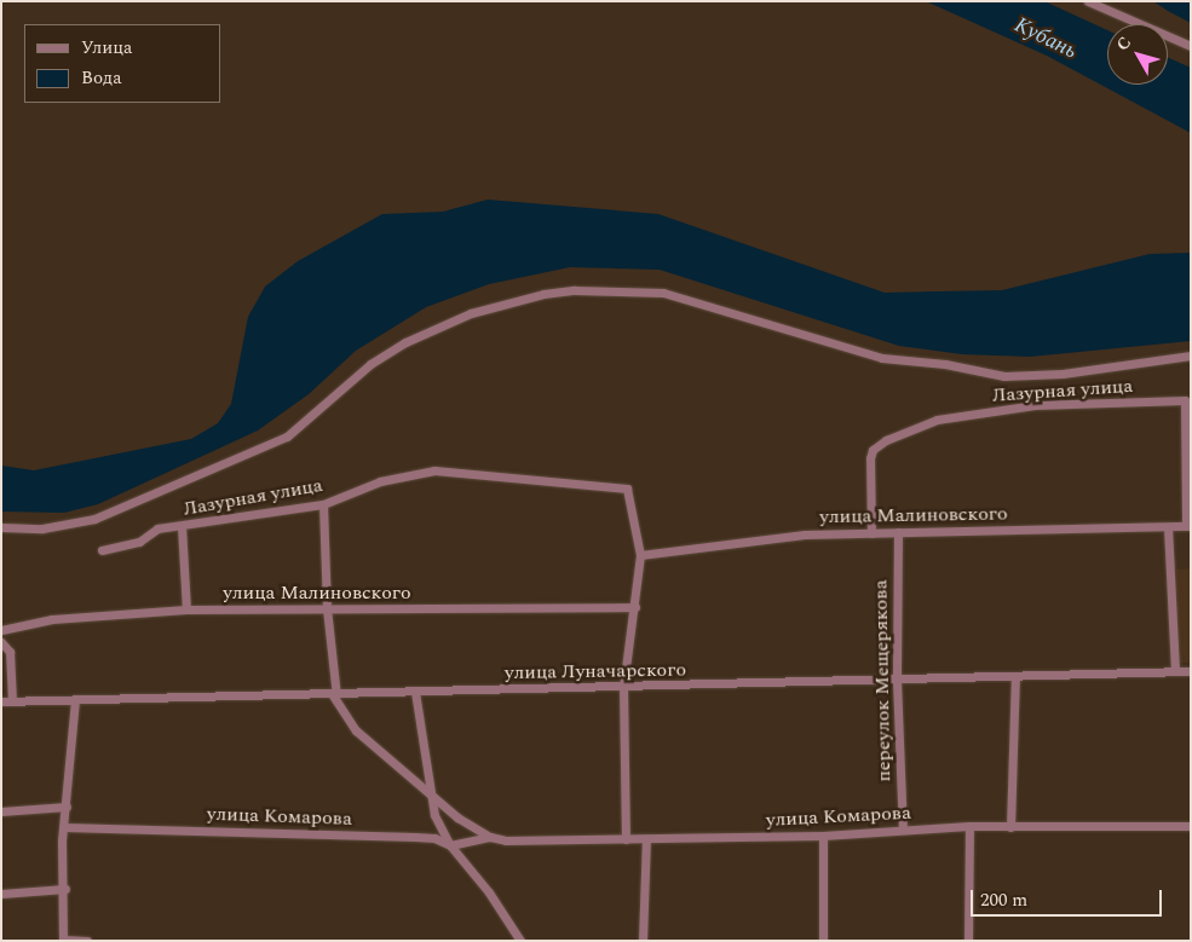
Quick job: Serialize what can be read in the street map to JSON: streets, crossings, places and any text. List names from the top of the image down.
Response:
{
  "streets": {
    "street": [
      "Лазурная улица",
      "улица Малиновского",
      "улица Луначарского",
      "переулок Мещерякова",
      "улица Комарова"
    ]
  },
  "crossings": [
    ["Лазурная улица", "улица Малиновского"],
    ["улица Малиновского", "переулок Мещерякова"],
    ["улица Луначарского", "переулок Мещерякова"],
    ["улица Луначарского", "улица Комарова"],
    ["переулок Мещерякова", "улица Комарова"]
  ],
  "water": ["Кубань"],
  "legend": ["Улица", "Вода"],
  "scale_bar": "200 m",
  "north": "top left"
}
